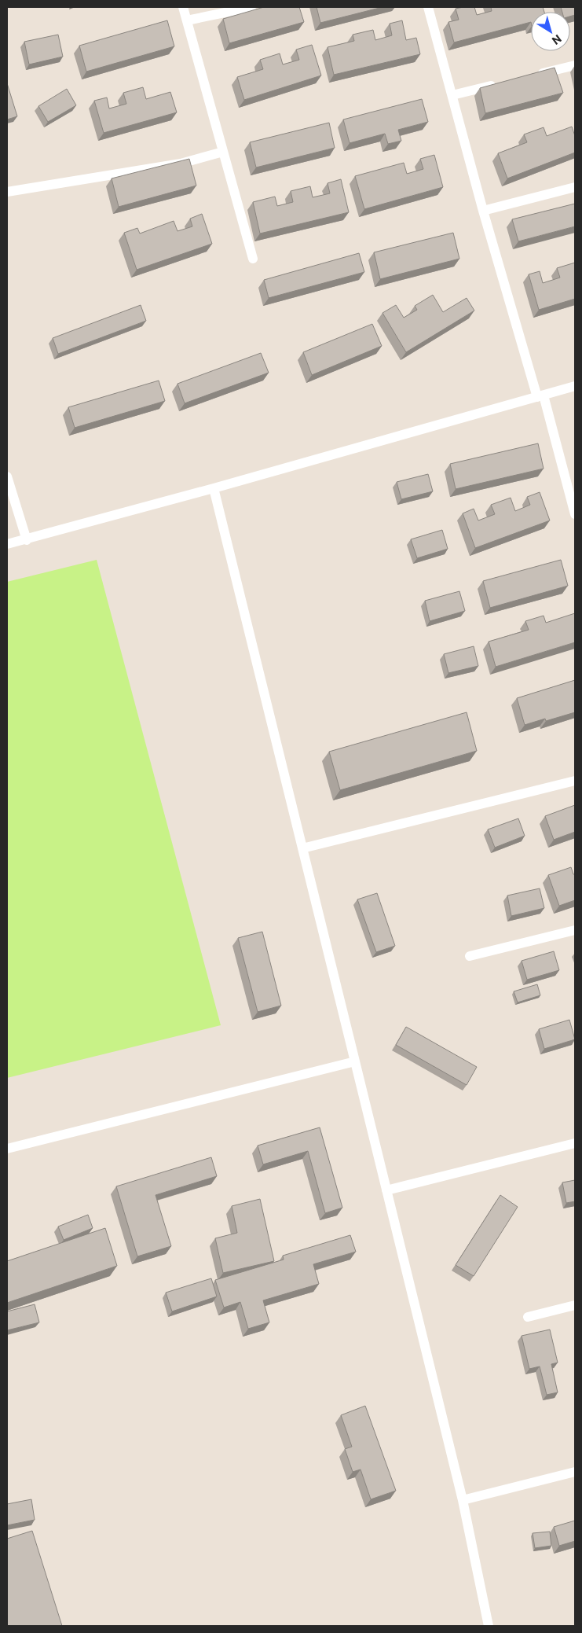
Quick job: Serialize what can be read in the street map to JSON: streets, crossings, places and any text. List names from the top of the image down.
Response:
{
  "north": "bottom right"
}
